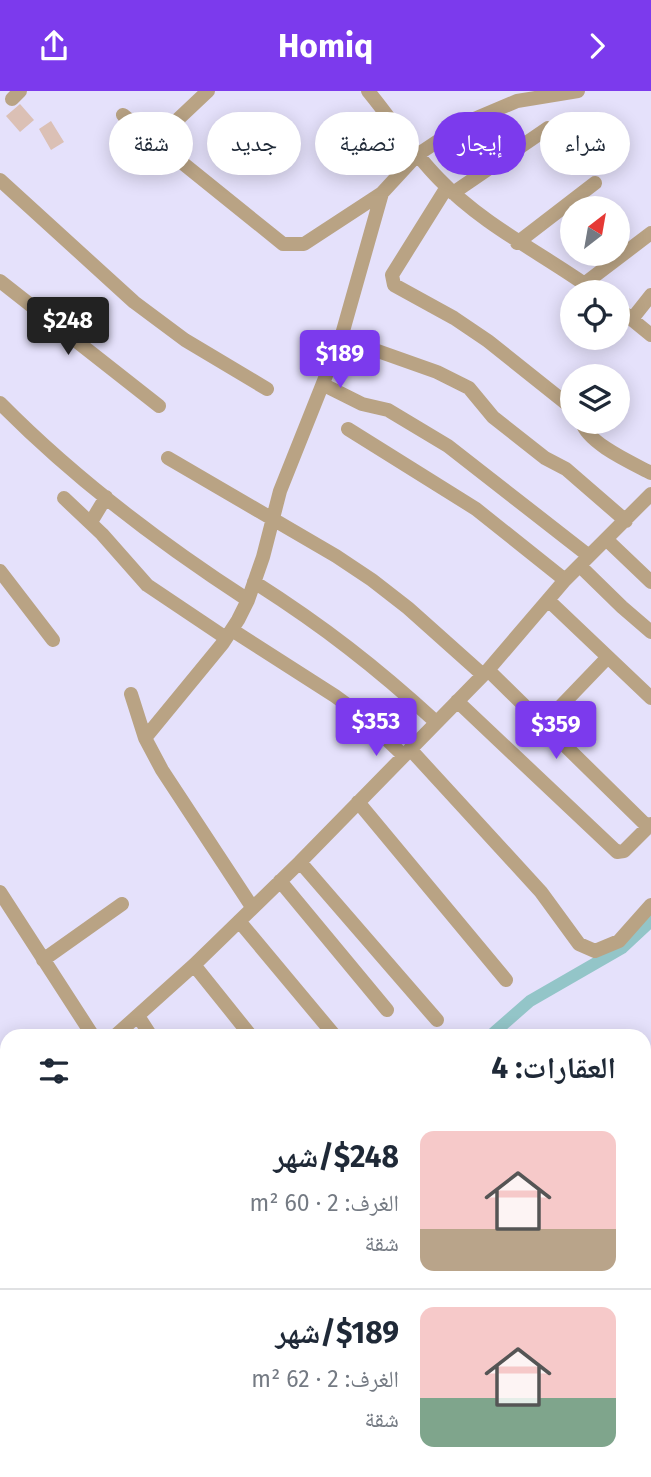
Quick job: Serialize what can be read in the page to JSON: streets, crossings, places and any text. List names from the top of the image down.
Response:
{
  "north": "top right",
  "page": {
    "header": "Homiq",
    "chip": [
      "شراء",
      "إيجار",
      "تصفية",
      "جديد",
      "شقة"
    ],
    "price": [
      "$248",
      "$189",
      "$353",
      "$359"
    ],
    "heading": "العقارات: 4",
    "list": [
      {
        "name": "$248/شهر",
        "note": "الغرف: 2 · 60 m² · شقة"
      },
      {
        "name": "$189/شهر",
        "note": "الغرف: 2 · 62 m² · شقة"
      }
    ]
  }
}
